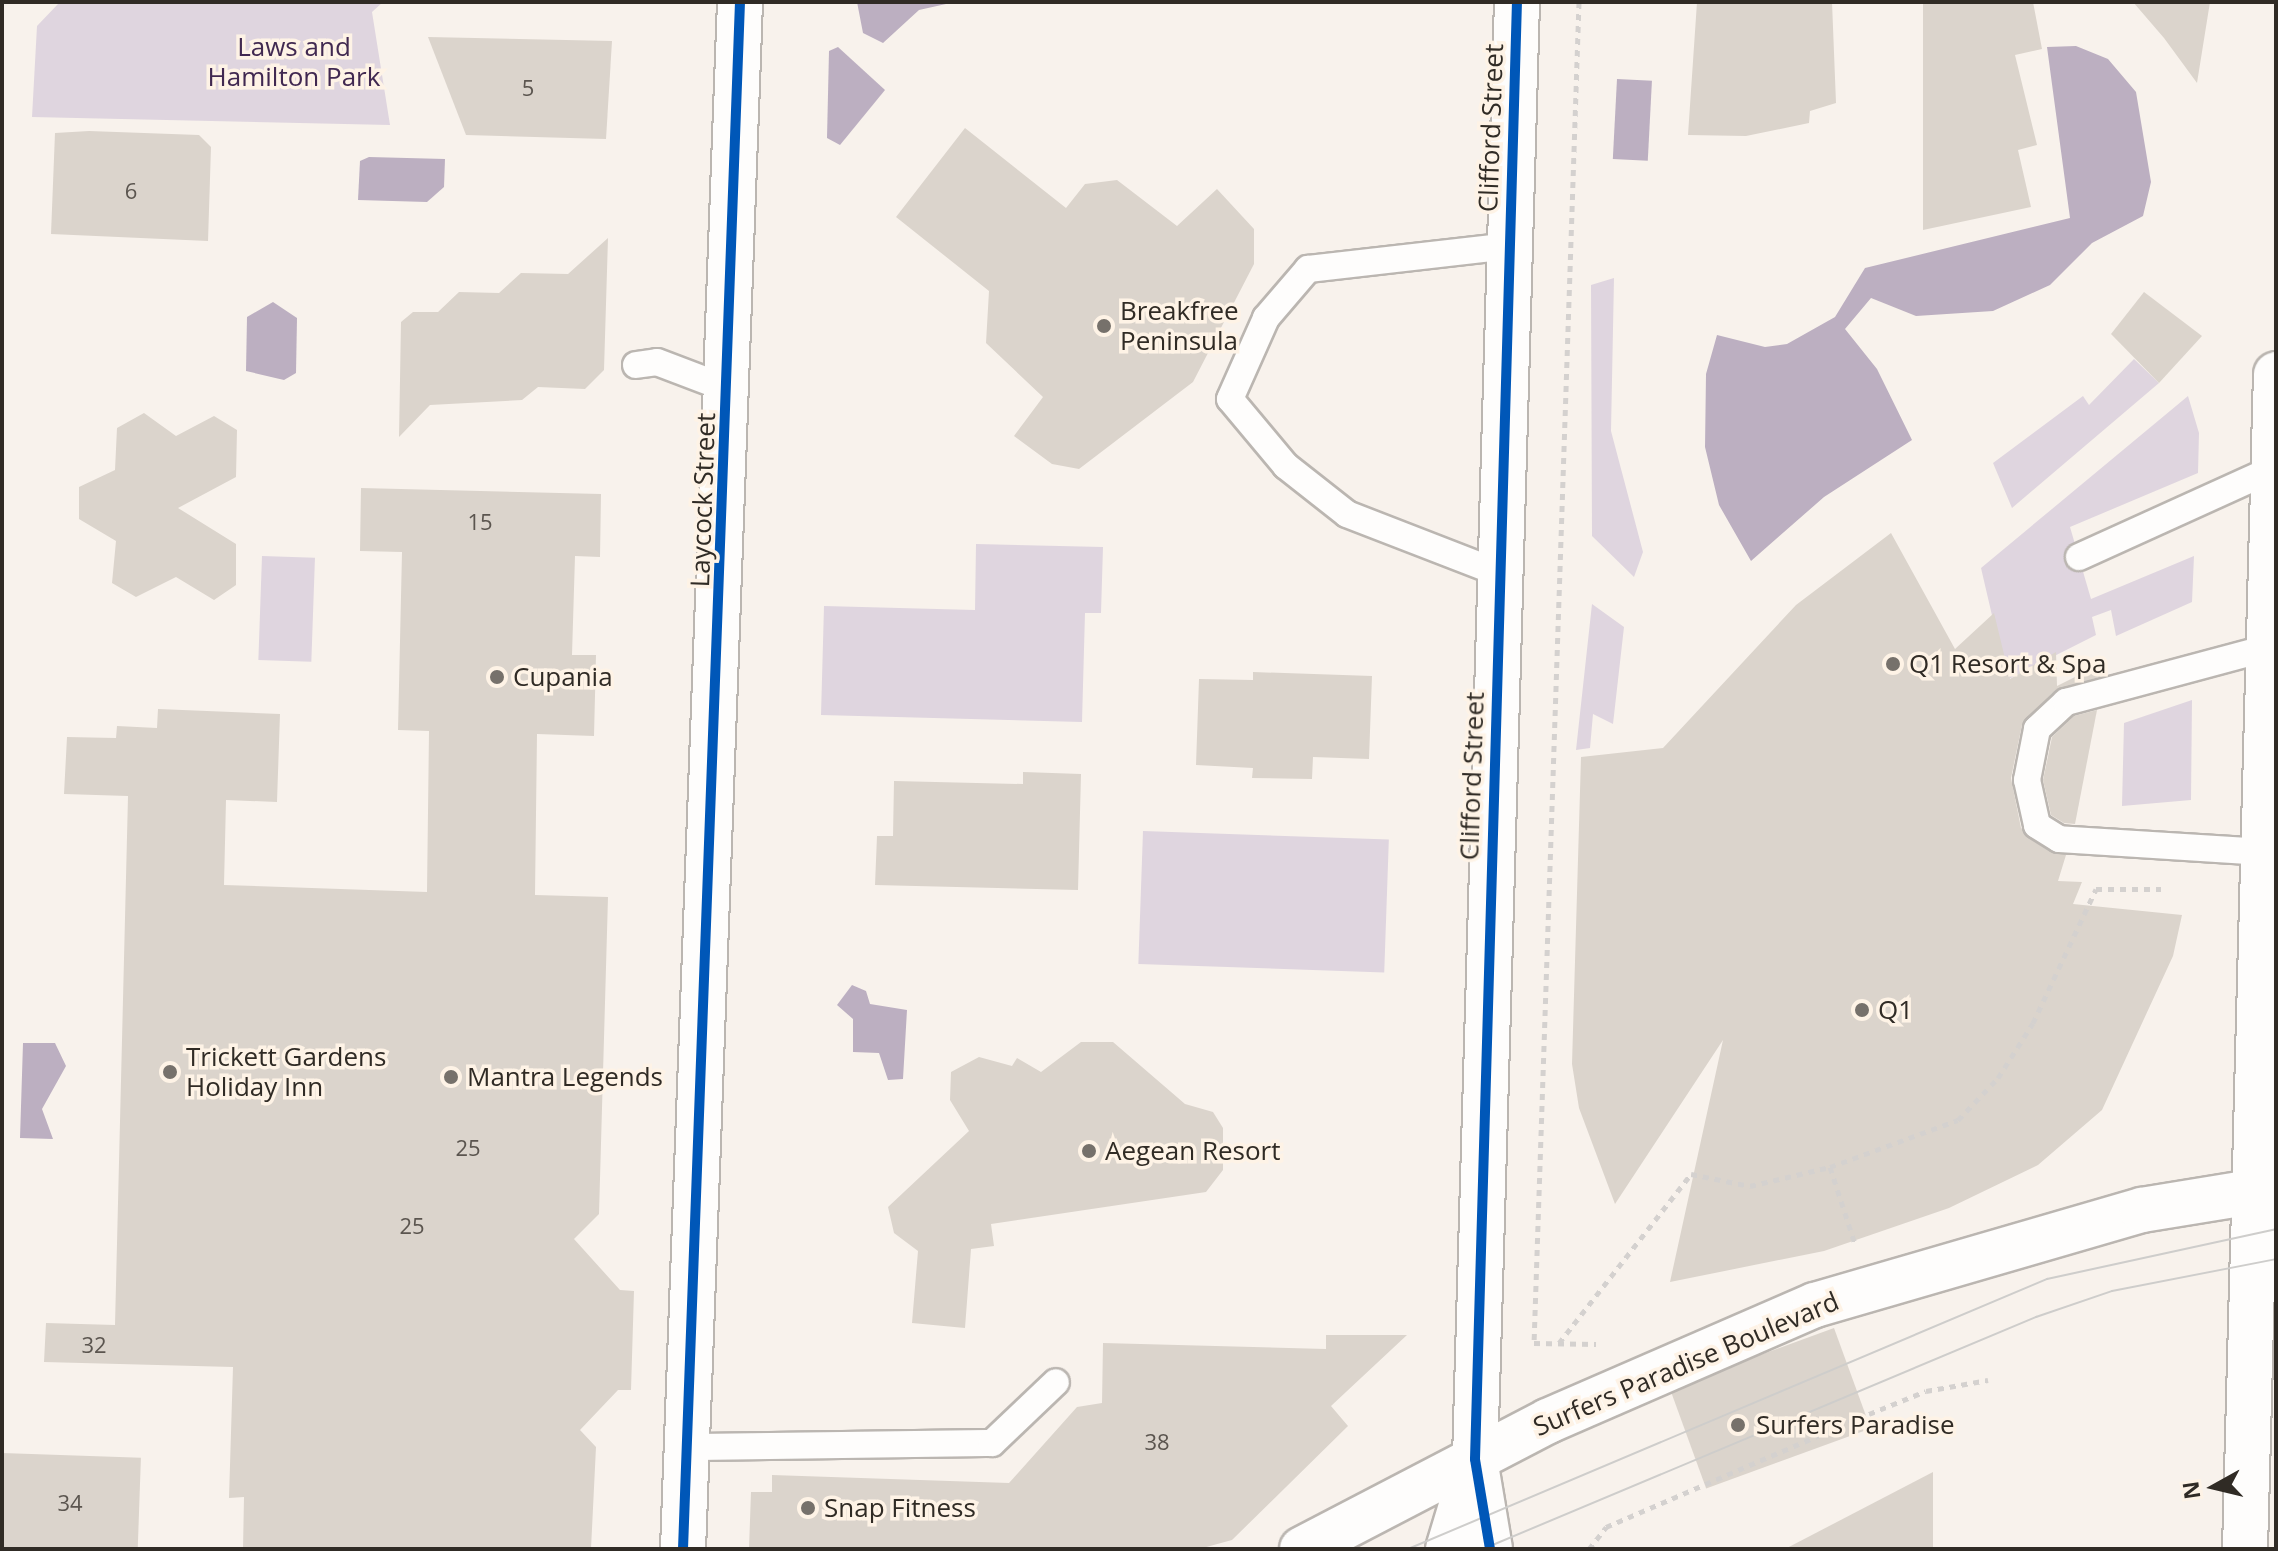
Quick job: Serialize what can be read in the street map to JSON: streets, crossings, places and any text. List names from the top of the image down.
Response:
{
  "streets": {
    "street": ["Clifford Street", "Laycock Street", "Surfers Paradise Boulevard"]
  },
  "crossings": [
    ["Clifford Street", "Surfers Paradise Boulevard"]
  ],
  "parks": ["Laws and Hamilton Park"],
  "places": [
    "Breakfree Peninsula",
    "Q1 Resort & Spa",
    "Cupania",
    "Q1",
    "Trickett Gardens Holiday Inn",
    "Mantra Legends",
    "Aegean Resort",
    "Surfers Paradise",
    "Snap Fitness"
  ],
  "house_numbers": [
    "5",
    "6",
    "15",
    "25",
    "25",
    "32",
    "38",
    "34"
  ],
  "north": "left"
}
